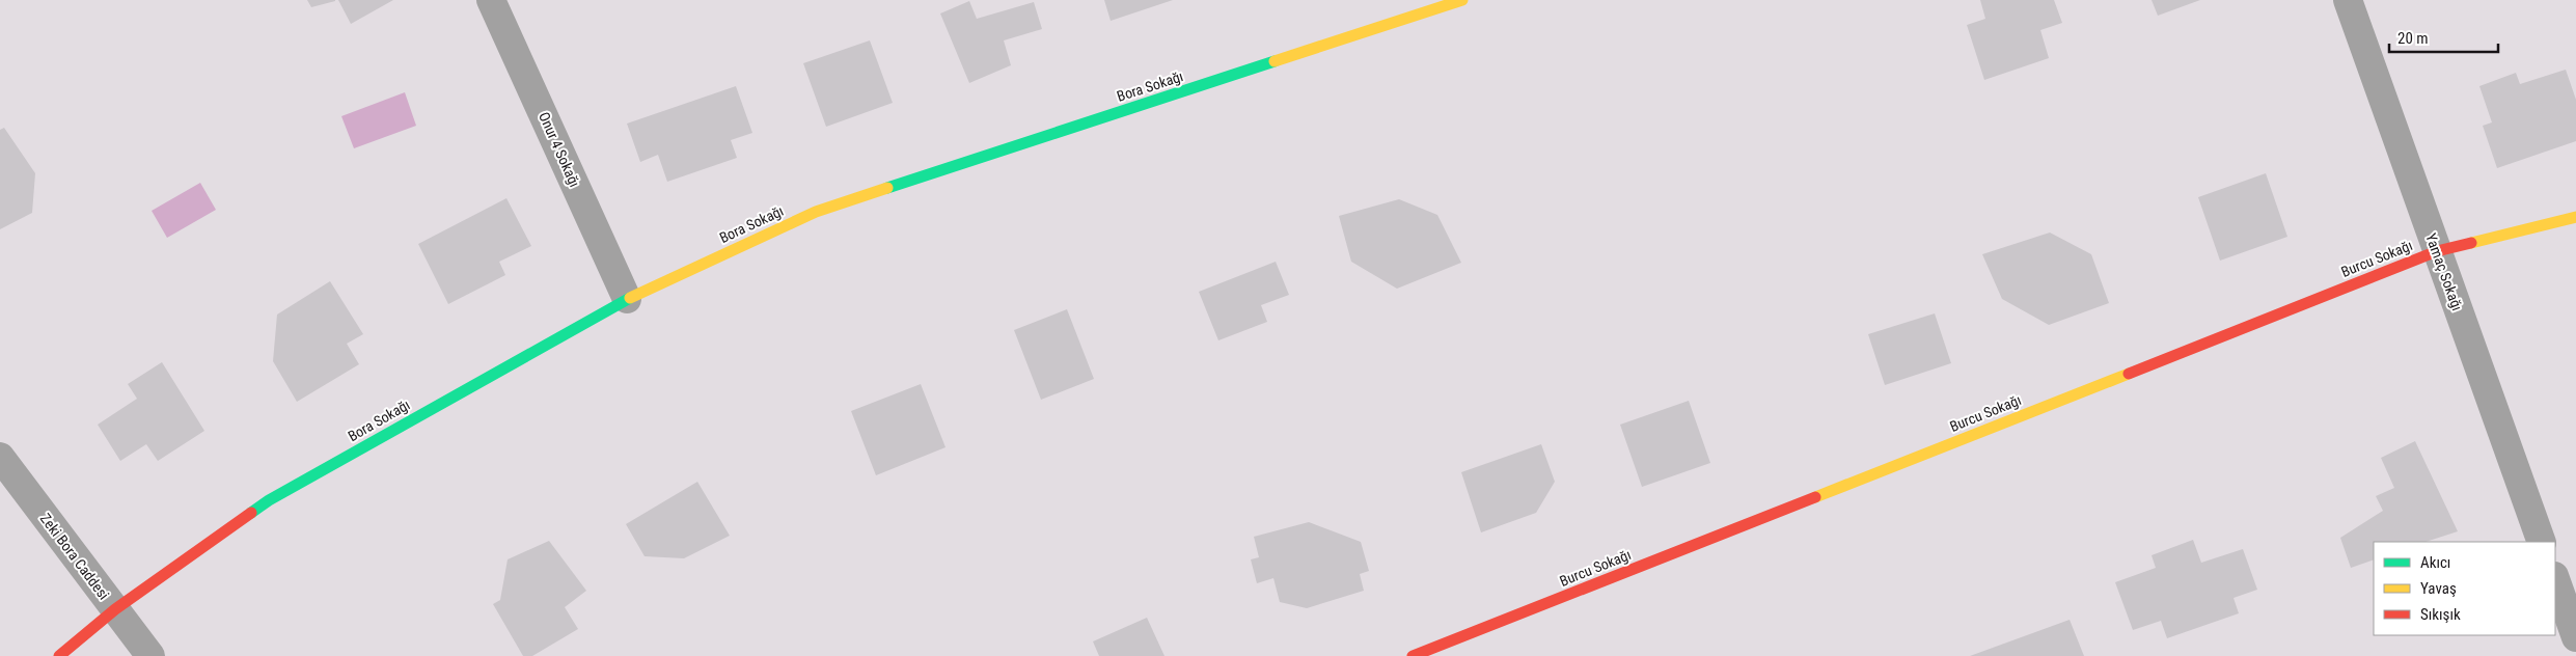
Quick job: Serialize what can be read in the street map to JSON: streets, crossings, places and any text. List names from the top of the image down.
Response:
{
  "streets": {
    "street": [
      "Bora Sokağı",
      "Onur 4 Sokağı",
      "Burcu Sokağı",
      "Yamaç Sokağı",
      "Zeki Bora Caddesi"
    ]
  },
  "crossings": [
    ["Bora Sokağı", "Onur 4 Sokağı"],
    ["Bora Sokağı", "Zeki Bora Caddesi"],
    ["Burcu Sokağı", "Yamaç Sokağı"]
  ],
  "legend": ["Akıcı", "Yavaş", "Sıkışık"],
  "scale_bar": "20 m"
}
